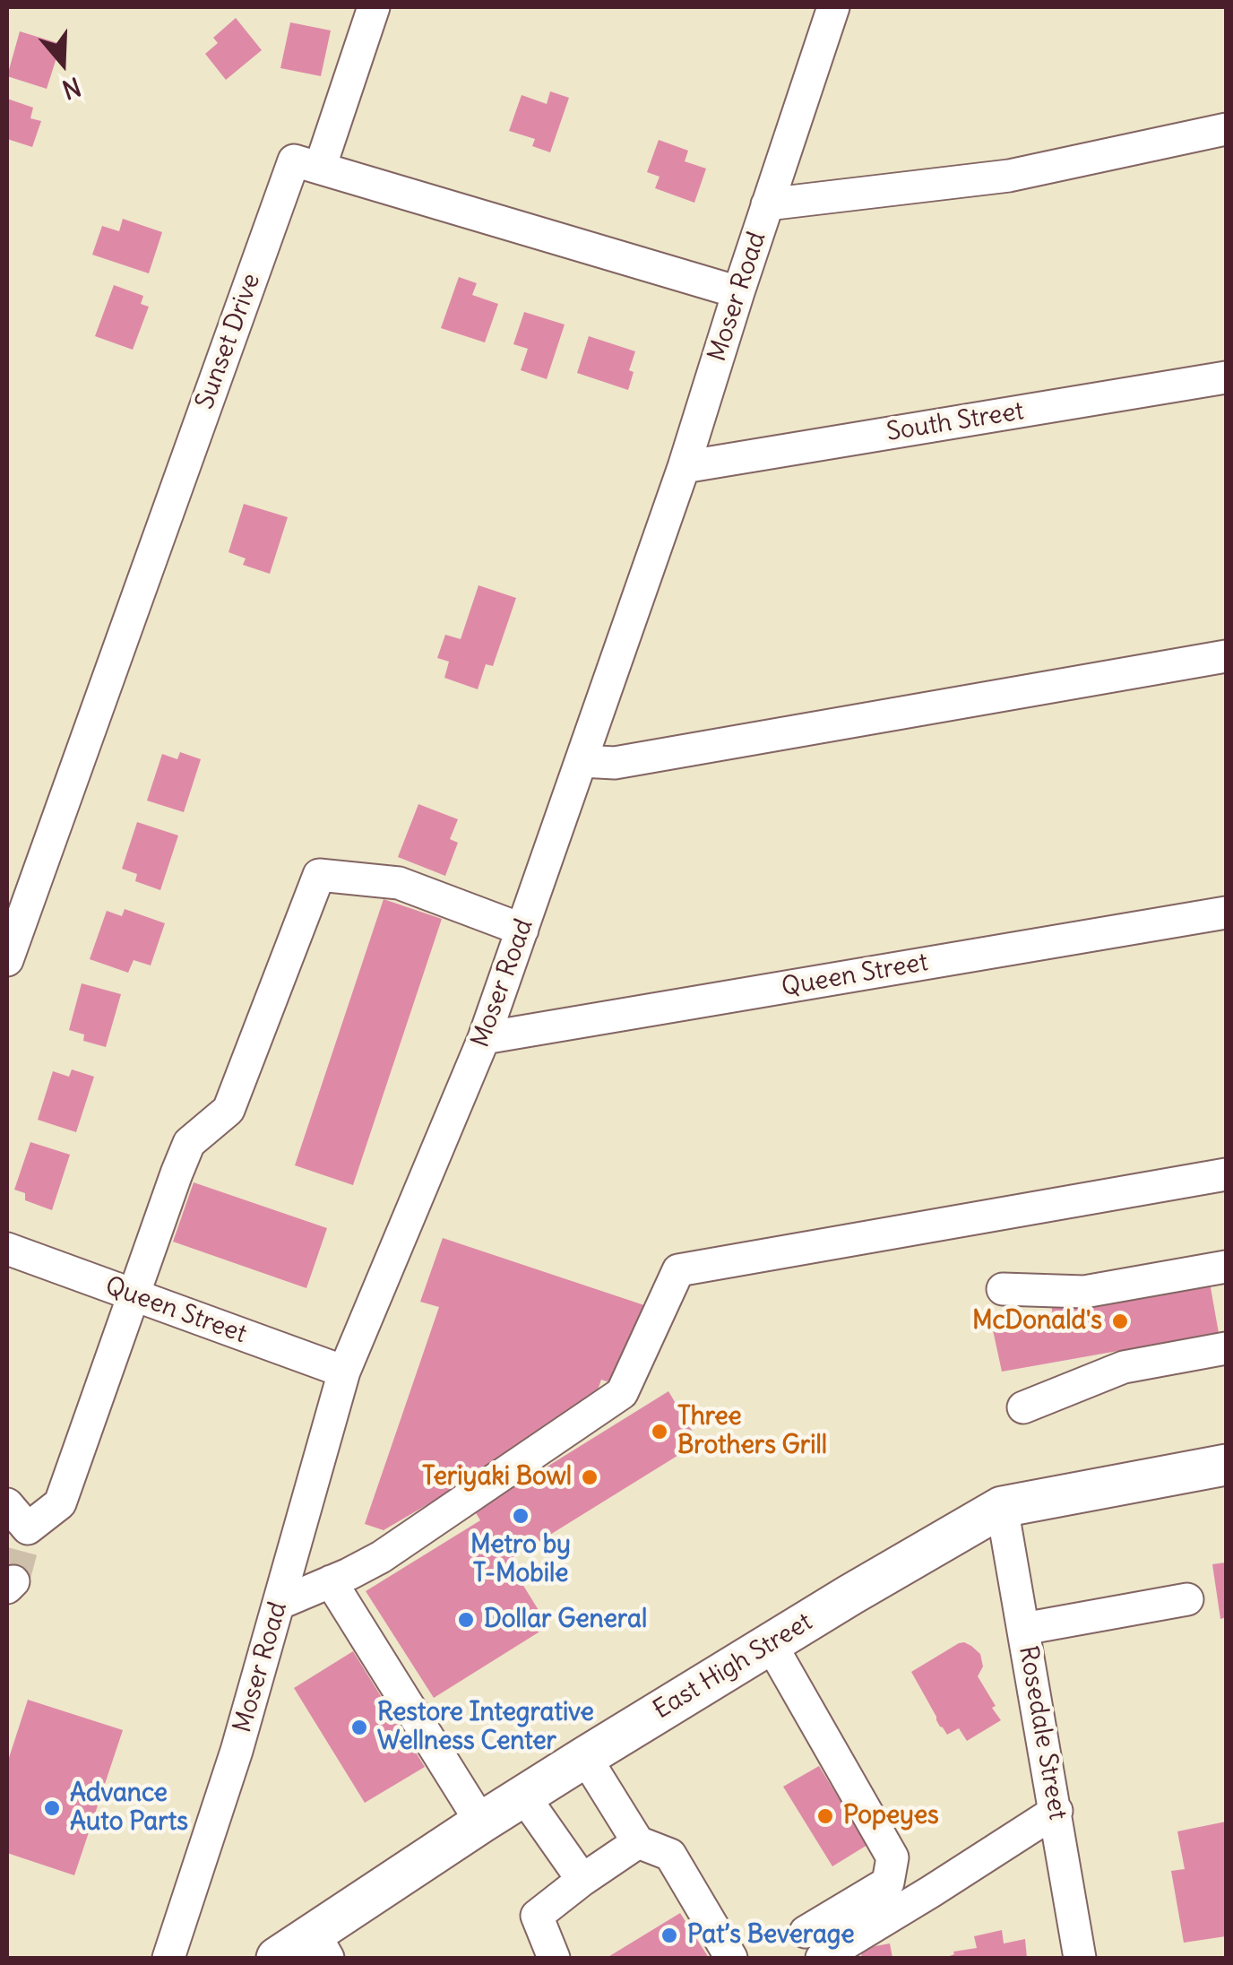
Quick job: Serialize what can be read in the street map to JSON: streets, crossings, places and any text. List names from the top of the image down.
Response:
{
  "streets": {
    "main road": ["East High Street"],
    "street": [
      "Moser Road",
      "Sunset Drive",
      "South Street",
      "Queen Street",
      "Rosedale Street"
    ]
  },
  "crossings": [
    ["Moser Road", "South Street"],
    ["Moser Road", "Queen Street"],
    ["East High Street", "Rosedale Street"]
  ],
  "places": [
    "McDonald's",
    "Three Brothers Grill",
    "Teriyaki Bowl",
    "Metro by T-Mobile",
    "Dollar General",
    "Restore Integrative Wellness Center",
    "Advance Auto Parts",
    "Popeyes",
    "Pat’s Beverage"
  ],
  "north": "bottom"
}
